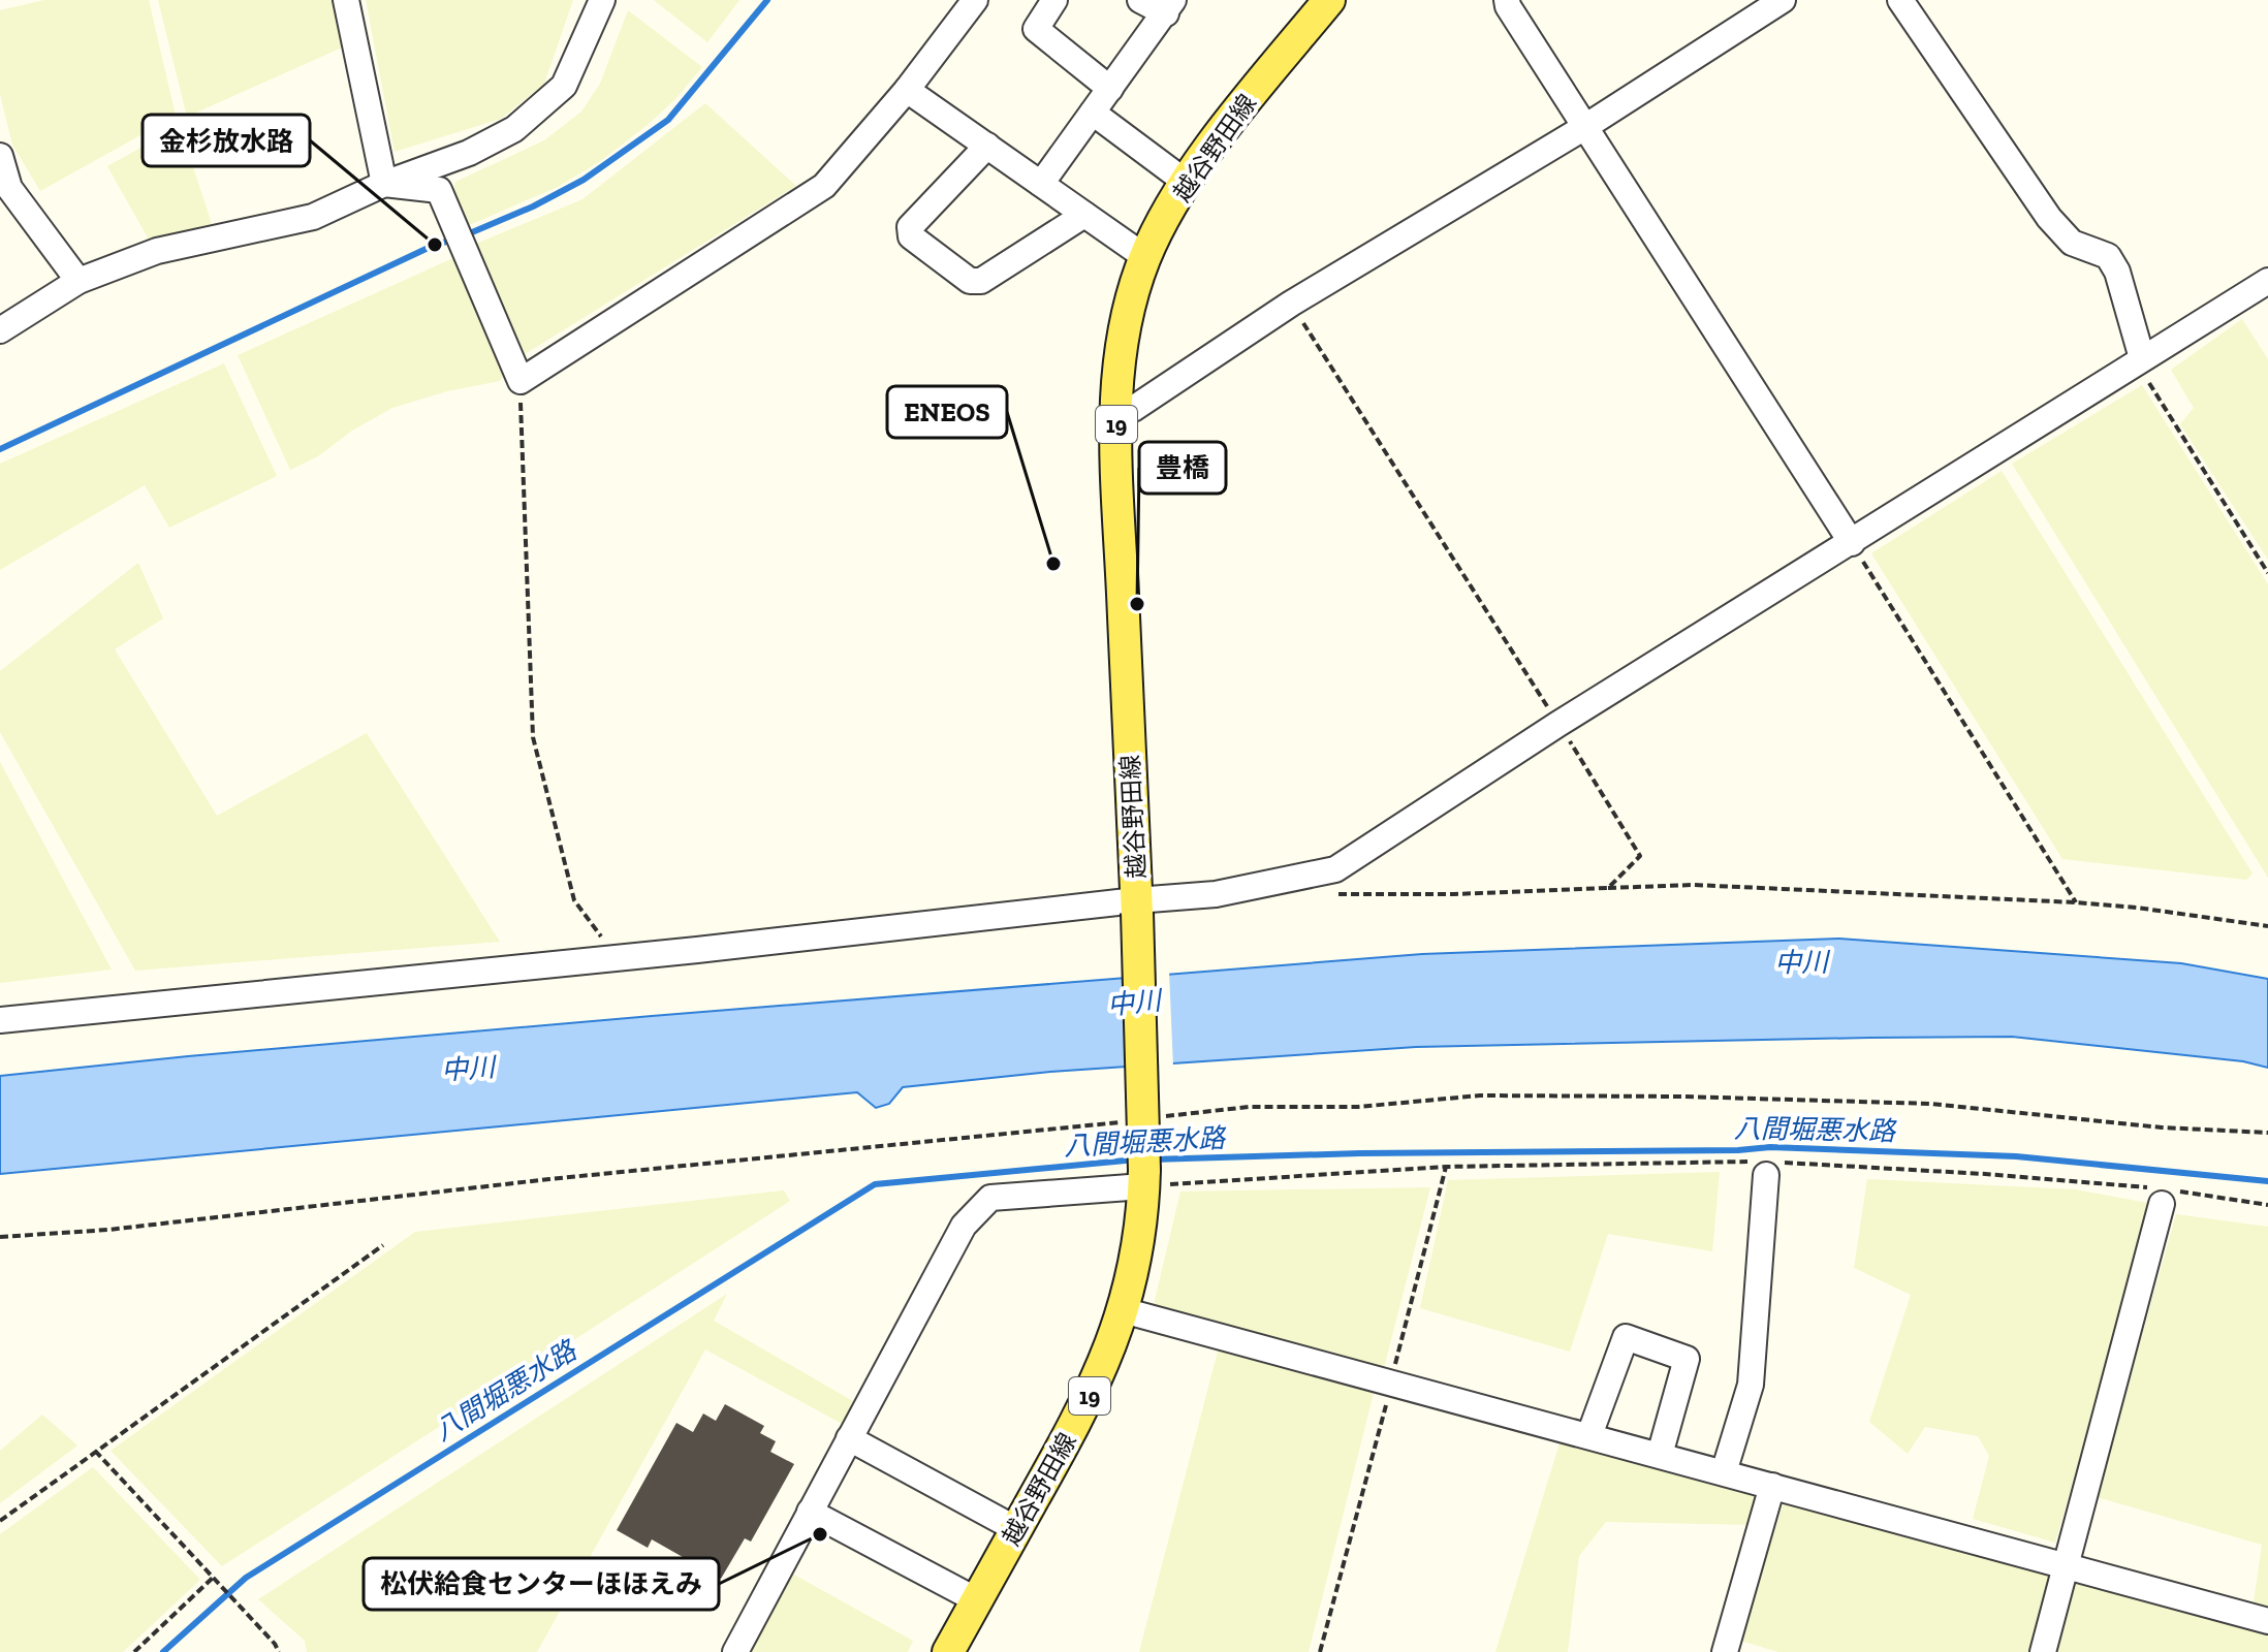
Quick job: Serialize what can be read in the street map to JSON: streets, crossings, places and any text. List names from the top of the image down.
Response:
{
  "streets": {
    "main road": ["越谷野田線", "19"]
  },
  "water": ["中川", "八間堀悪水路"],
  "places": [
    "金杉放水路",
    "ENEOS",
    "豊橋",
    "松伏給食センターほほえみ"
  ]
}
